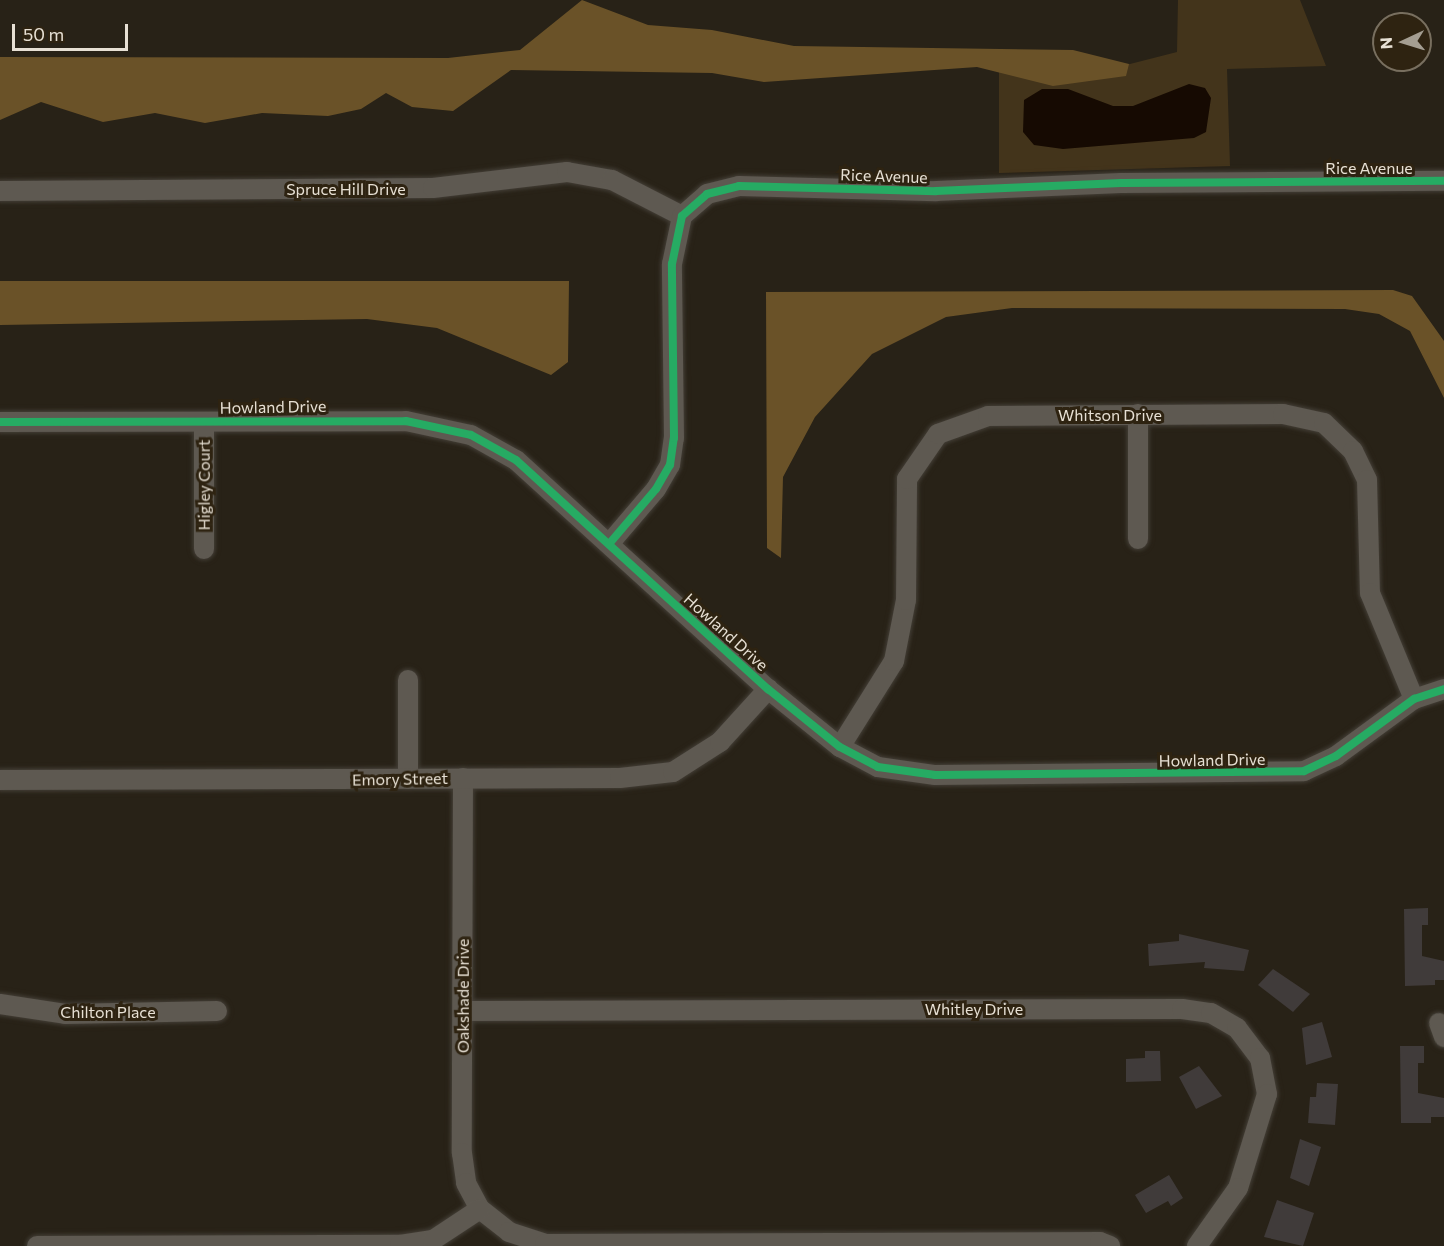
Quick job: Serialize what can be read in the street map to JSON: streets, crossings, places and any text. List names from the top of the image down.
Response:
{
  "streets": {
    "street": [
      "Rice Avenue",
      "Spruce Hill Drive",
      "Howland Drive",
      "Whitson Drive",
      "Higley Court",
      "Emory Street",
      "Oakshade Drive",
      "Whitley Drive",
      "Chilton Place"
    ]
  },
  "crossings": [
    ["Rice Avenue", "Spruce Hill Drive"],
    ["Howland Drive", "Whitson Drive"],
    ["Howland Drive", "Higley Court"],
    ["Howland Drive", "Emory Street"],
    ["Emory Street", "Oakshade Drive"],
    ["Oakshade Drive", "Whitley Drive"]
  ],
  "scale_bar": "50 m",
  "north": "left"
}
